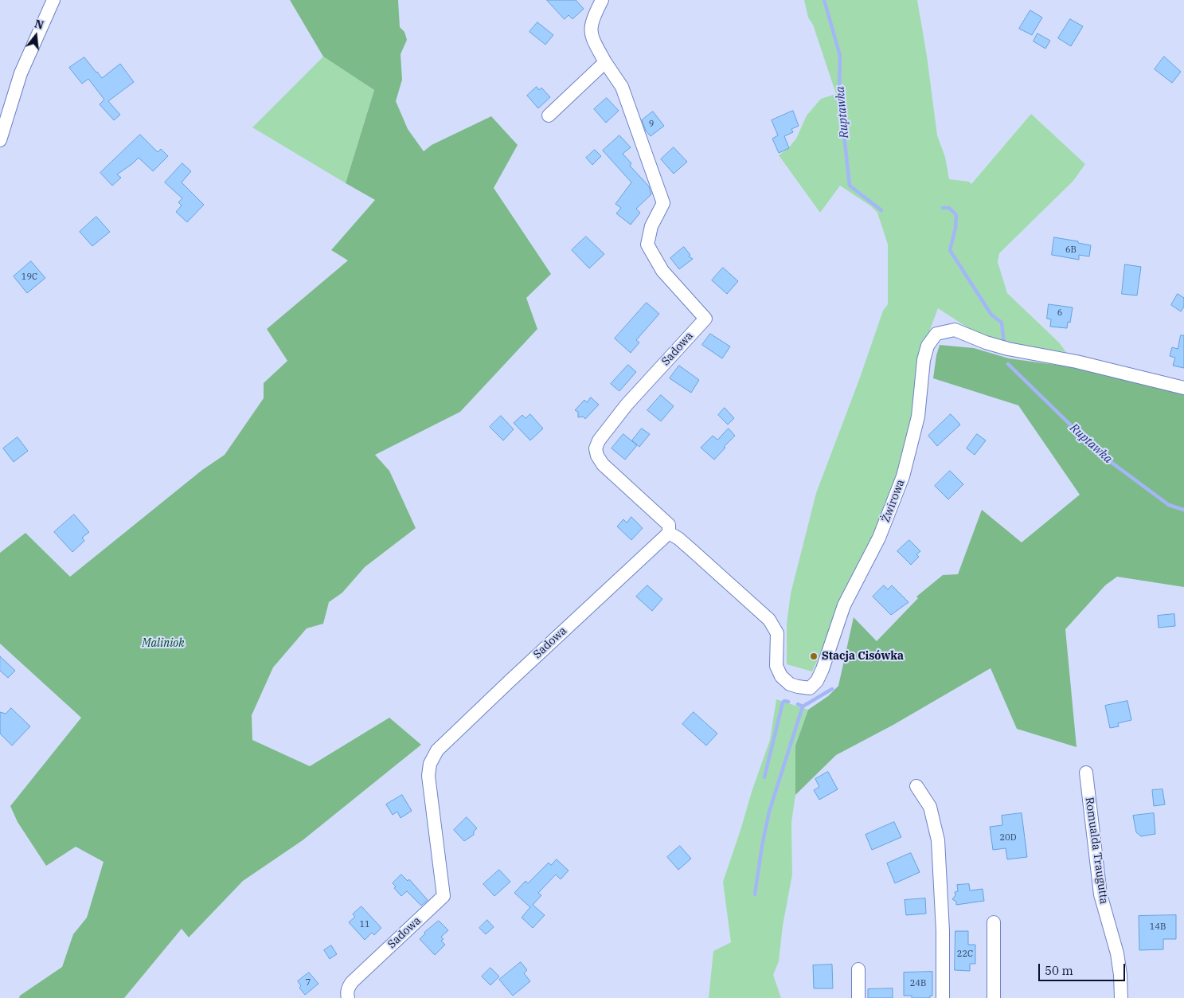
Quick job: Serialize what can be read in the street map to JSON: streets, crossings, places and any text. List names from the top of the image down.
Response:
{
  "streets": {
    "street": ["Sadowa", "Żwirowa", "Romualda Traugutta"]
  },
  "crossings": [
    ["Sadowa", "Żwirowa"]
  ],
  "water": ["Ruptawka"],
  "parks": ["Maliniok"],
  "places": ["Stacja Cisówka"],
  "house_numbers": [
    "9",
    "6B",
    "19C",
    "6",
    "20D",
    "11",
    "14B",
    "22C",
    "7",
    "24B"
  ],
  "scale_bar": "50 m",
  "north": "top"
}
